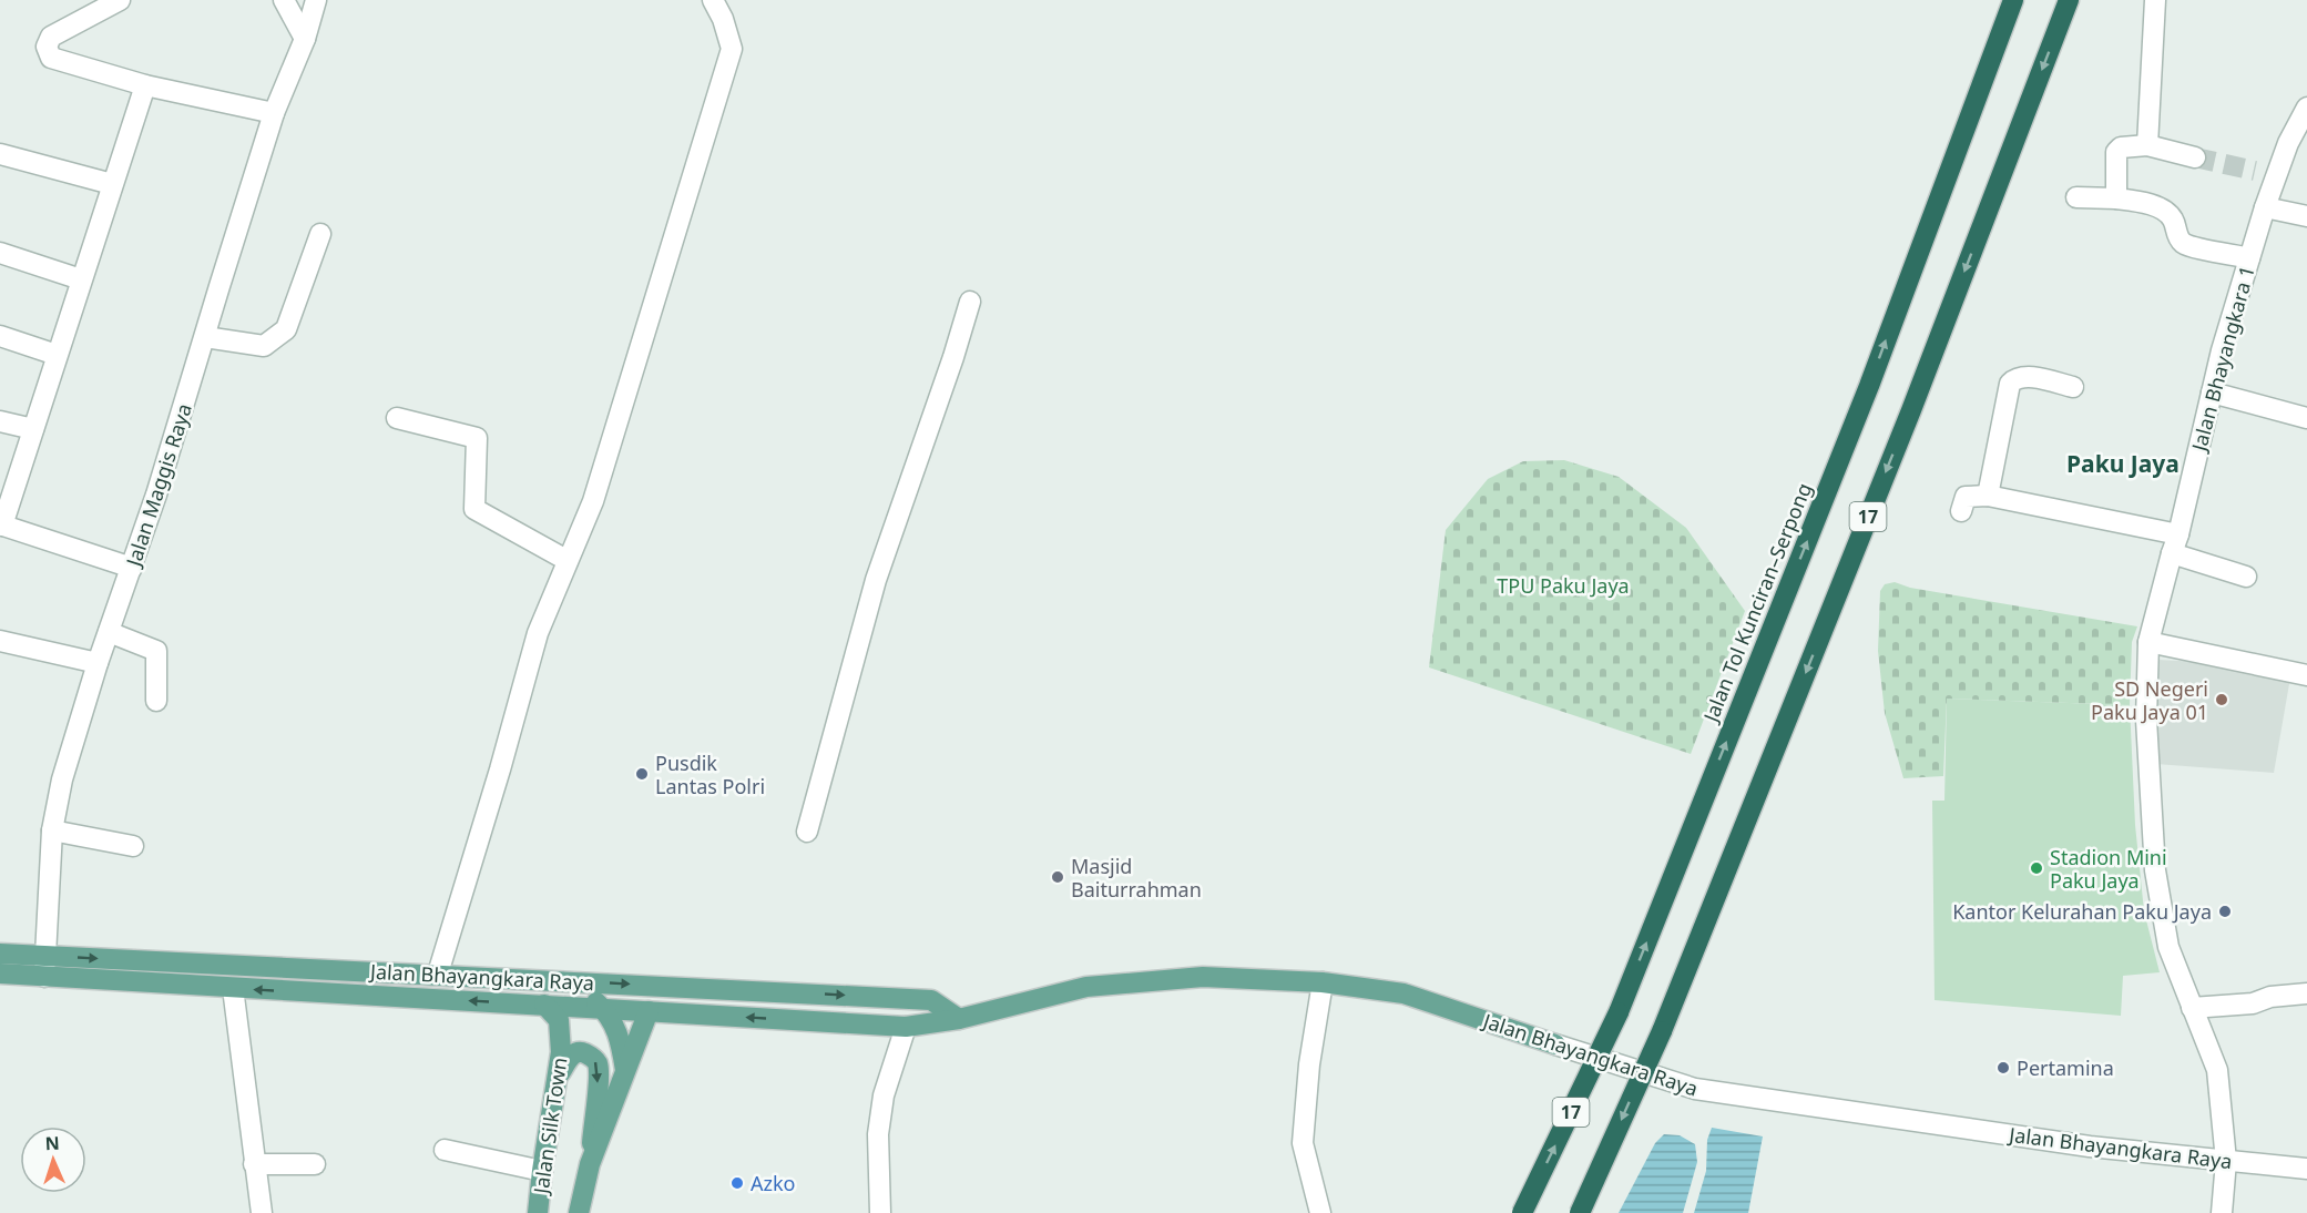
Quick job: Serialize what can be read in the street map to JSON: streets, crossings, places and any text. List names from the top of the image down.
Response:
{
  "streets": {
    "highway": ["17", "Jalan Tol Kunciran–Serpong"],
    "main road": ["Jalan Bhayangkara Raya", "Jalan Silk Town"],
    "street": ["Jalan Bhayangkara 1", "Jalan Maggis Raya"]
  },
  "crossings": [
    ["Jalan Bhayangkara 1", "Jalan Bhayangkara Raya"],
    ["Jalan Maggis Raya", "Jalan Bhayangkara Raya"],
    ["Jalan Bhayangkara Raya", "Jalan Silk Town"]
  ],
  "districts": ["Paku Jaya"],
  "parks": ["TPU Paku Jaya"],
  "places": [
    "SD Negeri Paku Jaya 01",
    "Pusdik Lantas Polri",
    "Stadion Mini Paku Jaya",
    "Masjid Baiturrahman",
    "Kantor Kelurahan Paku Jaya",
    "Pertamina",
    "Azko"
  ],
  "north": "top"
}
